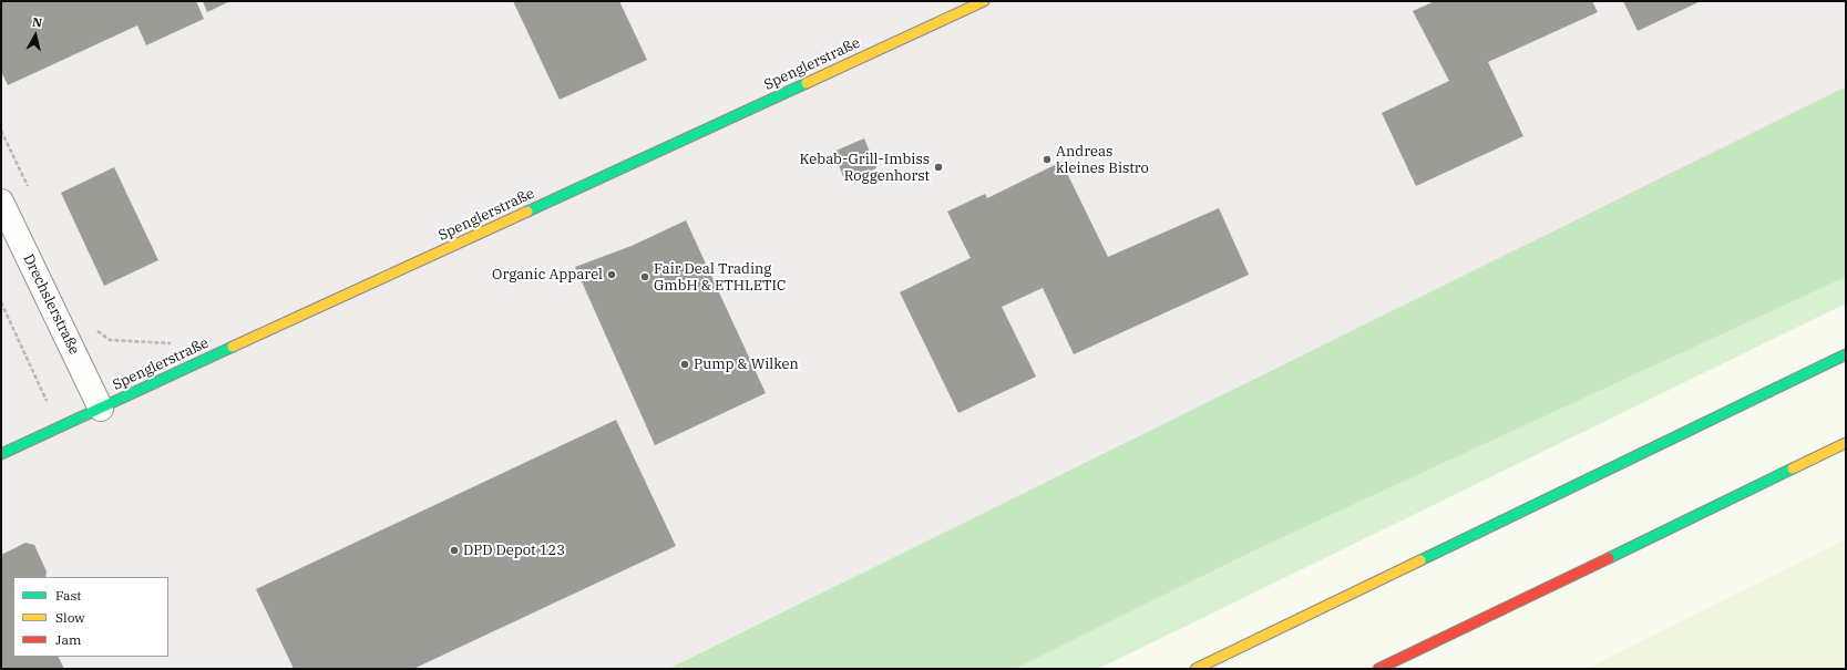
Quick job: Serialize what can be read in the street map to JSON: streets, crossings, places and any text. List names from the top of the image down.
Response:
{
  "streets": {
    "main road": ["Spenglerstraße"],
    "street": ["Drechslerstraße"]
  },
  "crossings": [
    ["Spenglerstraße", "Drechslerstraße"]
  ],
  "places": [
    "Andreas kleines Bistro",
    "Kebab-Grill-Imbiss Roggenhorst",
    "Organic Apparel",
    "Fair Deal Trading GmbH & ETHLETIC",
    "Pump & Wilken",
    "DPD Depot 123"
  ],
  "legend": ["Fast", "Slow", "Jam"],
  "north": "top"
}
